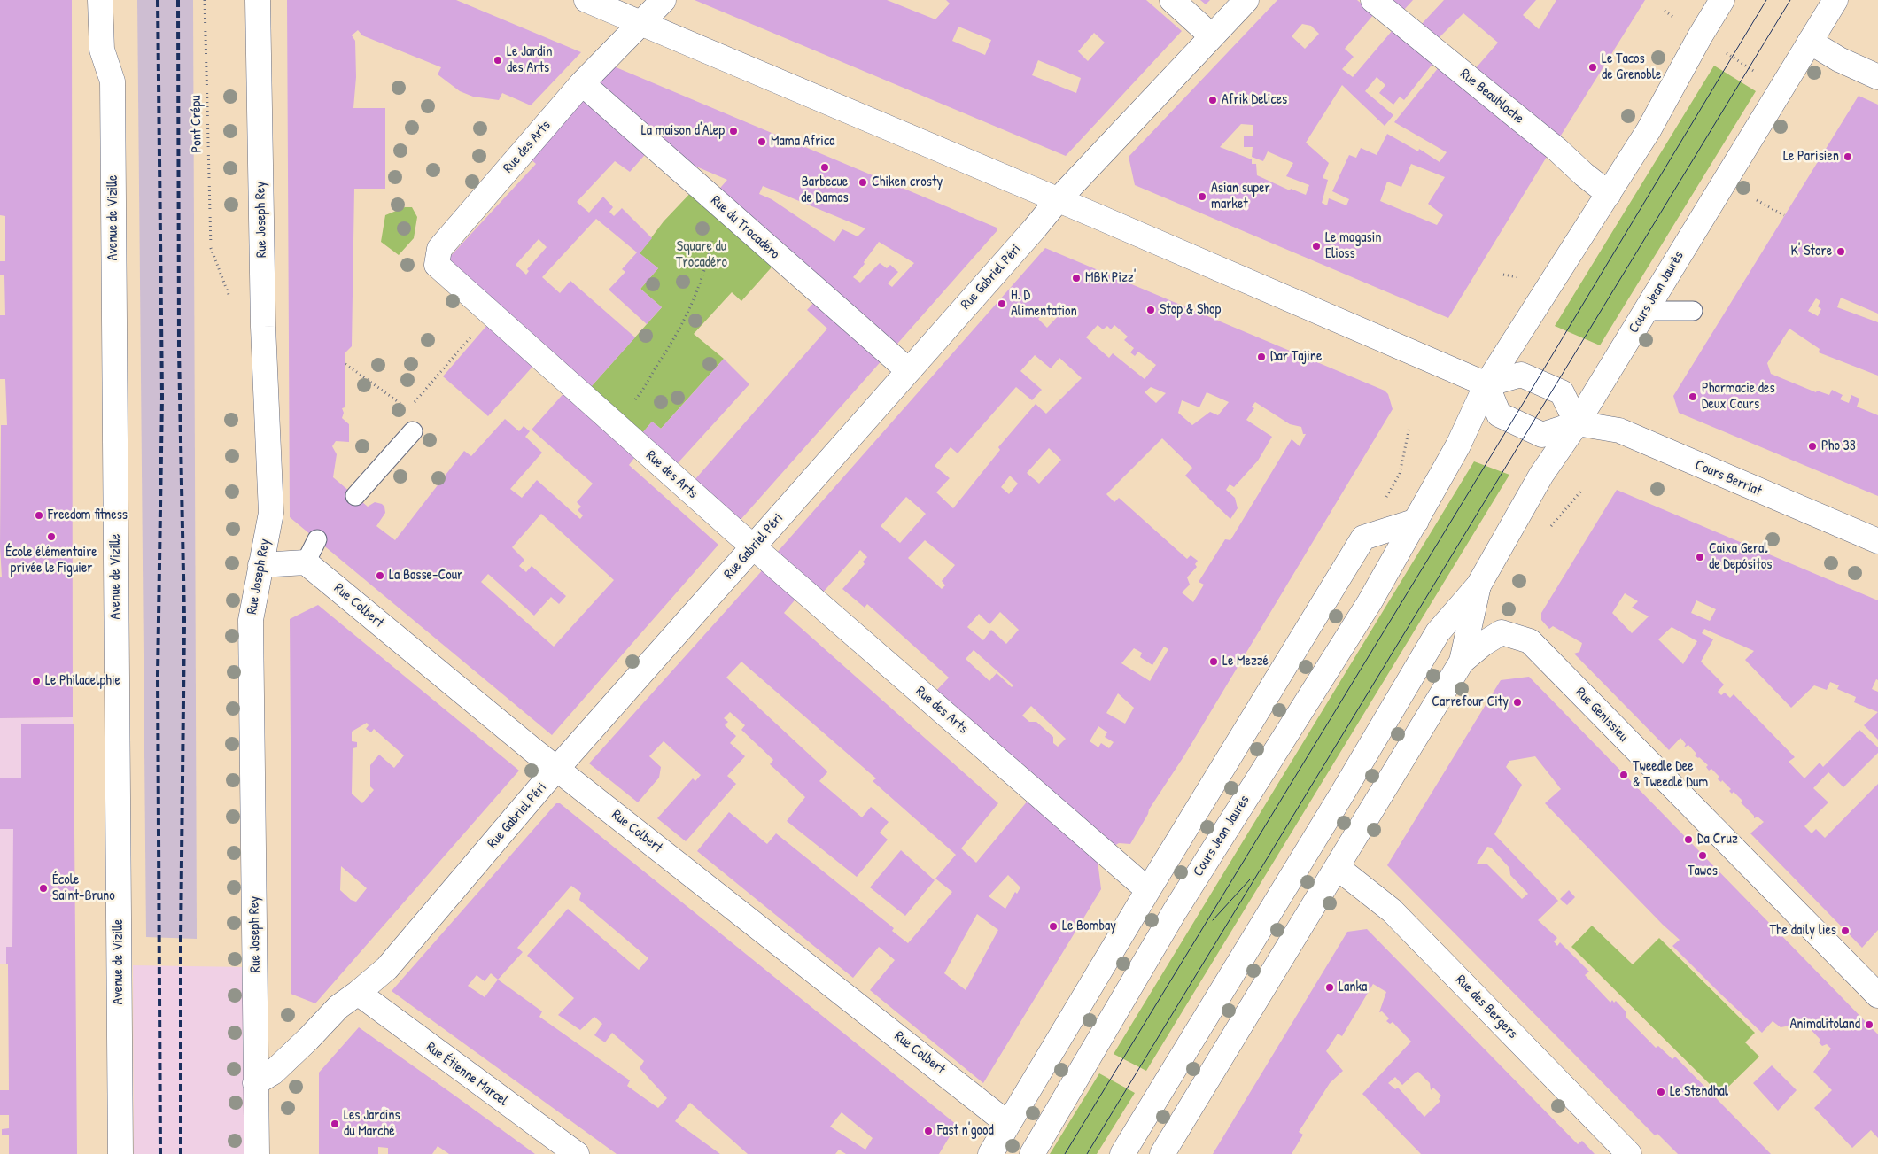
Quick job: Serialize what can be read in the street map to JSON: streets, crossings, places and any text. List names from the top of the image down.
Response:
{
  "streets": {
    "street": [
      "Rue Beaublache",
      "Rue des Arts",
      "Avenue de Vizille",
      "Rue Joseph Rey",
      "Rue du Trocadéro",
      "Rue Gabriel Péri",
      "Cours Jean Jaurès",
      "Cours Berriat",
      "Rue Colbert",
      "Rue Génissieu",
      "Rue des Bergers",
      "Rue Étienne Marcel"
    ],
    "path": ["Pont Crépu"]
  },
  "crossings": [
    ["Rue Beaublache", "Cours Jean Jaurès"],
    ["Rue des Arts", "Rue du Trocadéro"],
    ["Rue des Arts", "Rue Gabriel Péri"],
    ["Rue Joseph Rey", "Rue Gabriel Péri"],
    ["Rue du Trocadéro", "Rue Gabriel Péri"],
    ["Rue Gabriel Péri", "Rue Colbert"],
    ["Rue Gabriel Péri", "Rue Étienne Marcel"],
    ["Cours Jean Jaurès", "Cours Berriat"],
    ["Cours Jean Jaurès", "Rue Génissieu"],
    ["Cours Jean Jaurès", "Rue des Bergers"]
  ],
  "parks": ["Square du Trocadéro"],
  "places": [
    "Le Jardin des Arts",
    "Le Tacos de Grenoble",
    "Afrik Delices",
    "La maison d'Alep",
    "Mama Africa",
    "Le Parisien",
    "Barbecue de Damas",
    "Chiken crosty",
    "Asian super market",
    "Le magasin Elioss",
    "K' Store",
    "MBK Pizz'",
    "H. D Alimentation",
    "Stop & Shop",
    "Dar Tajine",
    "Pharmacie des Deux Cours",
    "Pho 38",
    "Freedom fitness",
    "École élémentaire privée le Figuier",
    "Caixa Geral de Depósitos",
    "La Basse-Cour",
    "Le Mezzé",
    "Le Philadelphie",
    "Carrefour City",
    "Tweedle Dee & Tweedle Dum",
    "Da Cruz",
    "Tawos",
    "École Saint-Bruno",
    "Le Bombay",
    "The daily lies",
    "Lanka",
    "Animalitoland",
    "Le Stendhal",
    "Les Jardins du Marché",
    "Fast n'good"
  ]
}
